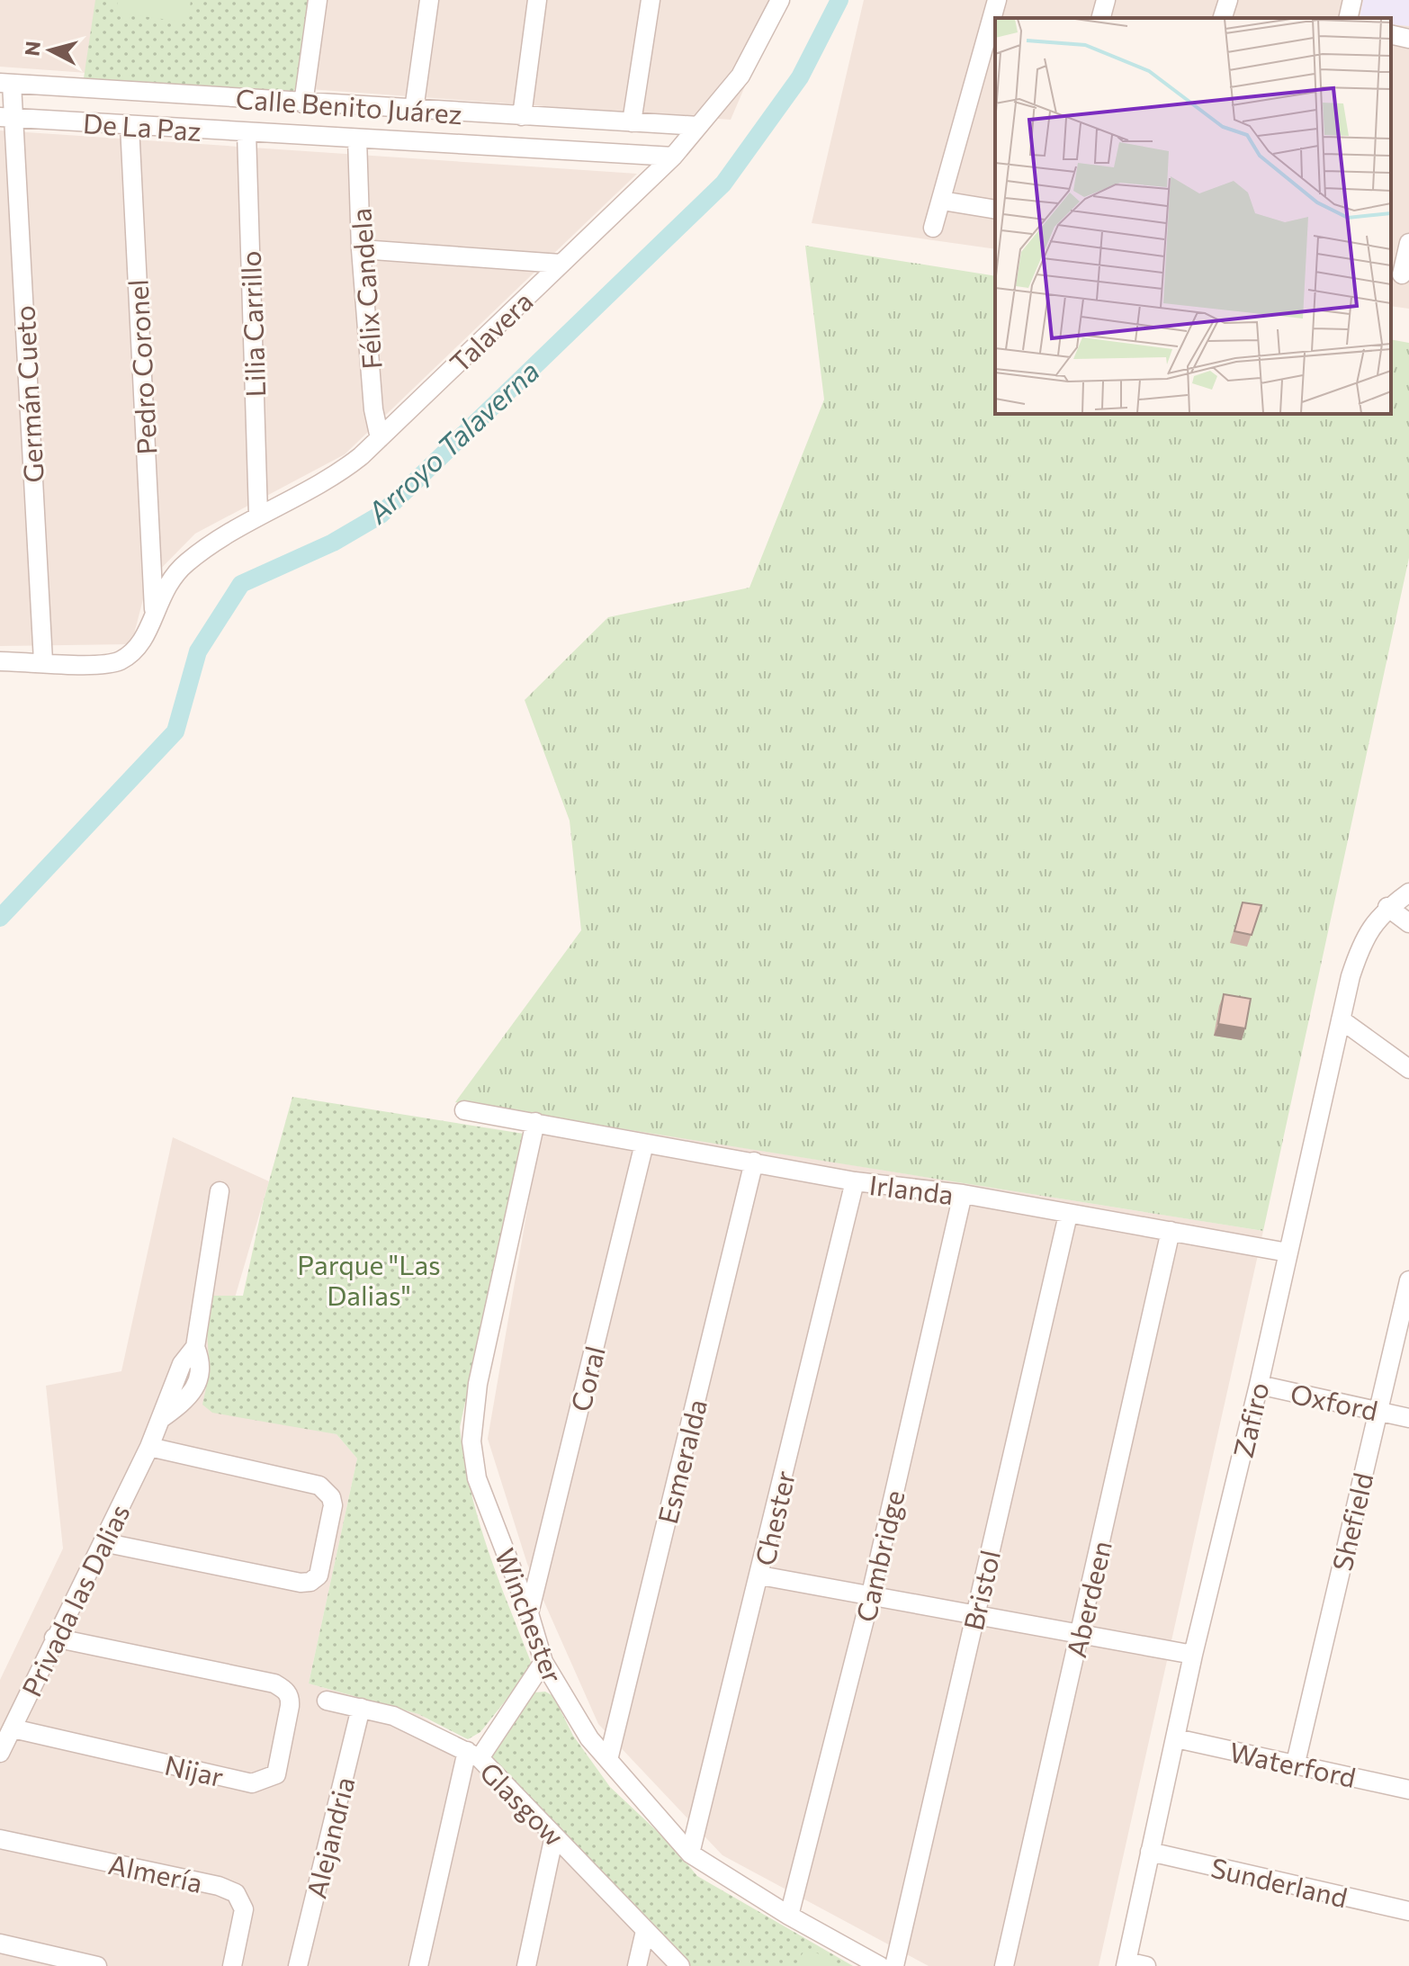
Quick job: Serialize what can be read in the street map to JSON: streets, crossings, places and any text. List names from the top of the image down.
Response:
{
  "streets": {
    "street": [
      "Calle Benito Juárez",
      "De La Paz",
      "Félix Candela",
      "Lilia Carrillo",
      "Talavera",
      "Pedro Coronel",
      "Germán Cueto",
      "Irlanda",
      "Coral",
      "Oxford",
      "Zafiro",
      "Esmeralda",
      "Chester",
      "Shefield",
      "Cambridge",
      "Bristol",
      "Aberdeen",
      "Privada las Dalias",
      "Winchester",
      "Waterford",
      "Nijar",
      "Glasgow",
      "Alejandria",
      "Almería",
      "Sunderland"
    ]
  },
  "crossings": [
    ["Calle Benito Juárez", "Talavera"],
    ["Calle Benito Juárez", "Germán Cueto"],
    ["De La Paz", "Félix Candela"],
    ["De La Paz", "Lilia Carrillo"],
    ["De La Paz", "Talavera"],
    ["De La Paz", "Pedro Coronel"],
    ["De La Paz", "Germán Cueto"],
    ["Félix Candela", "Talavera"],
    ["Lilia Carrillo", "Talavera"],
    ["Talavera", "Pedro Coronel"],
    ["Irlanda", "Coral"],
    ["Irlanda", "Zafiro"],
    ["Irlanda", "Esmeralda"],
    ["Irlanda", "Chester"],
    ["Irlanda", "Cambridge"],
    ["Irlanda", "Bristol"],
    ["Irlanda", "Aberdeen"],
    ["Irlanda", "Winchester"],
    ["Coral", "Winchester"],
    ["Oxford", "Zafiro"],
    ["Oxford", "Shefield"],
    ["Zafiro", "Waterford"],
    ["Zafiro", "Sunderland"],
    ["Esmeralda", "Winchester"],
    ["Chester", "Winchester"],
    ["Shefield", "Waterford"],
    ["Cambridge", "Winchester"],
    ["Privada las Dalias", "Nijar"],
    ["Glasgow", "Alejandria"]
  ],
  "water": ["Arroyo Talaverna"],
  "parks": ["Parque \"Las Dalias\""],
  "north": "left"
}
